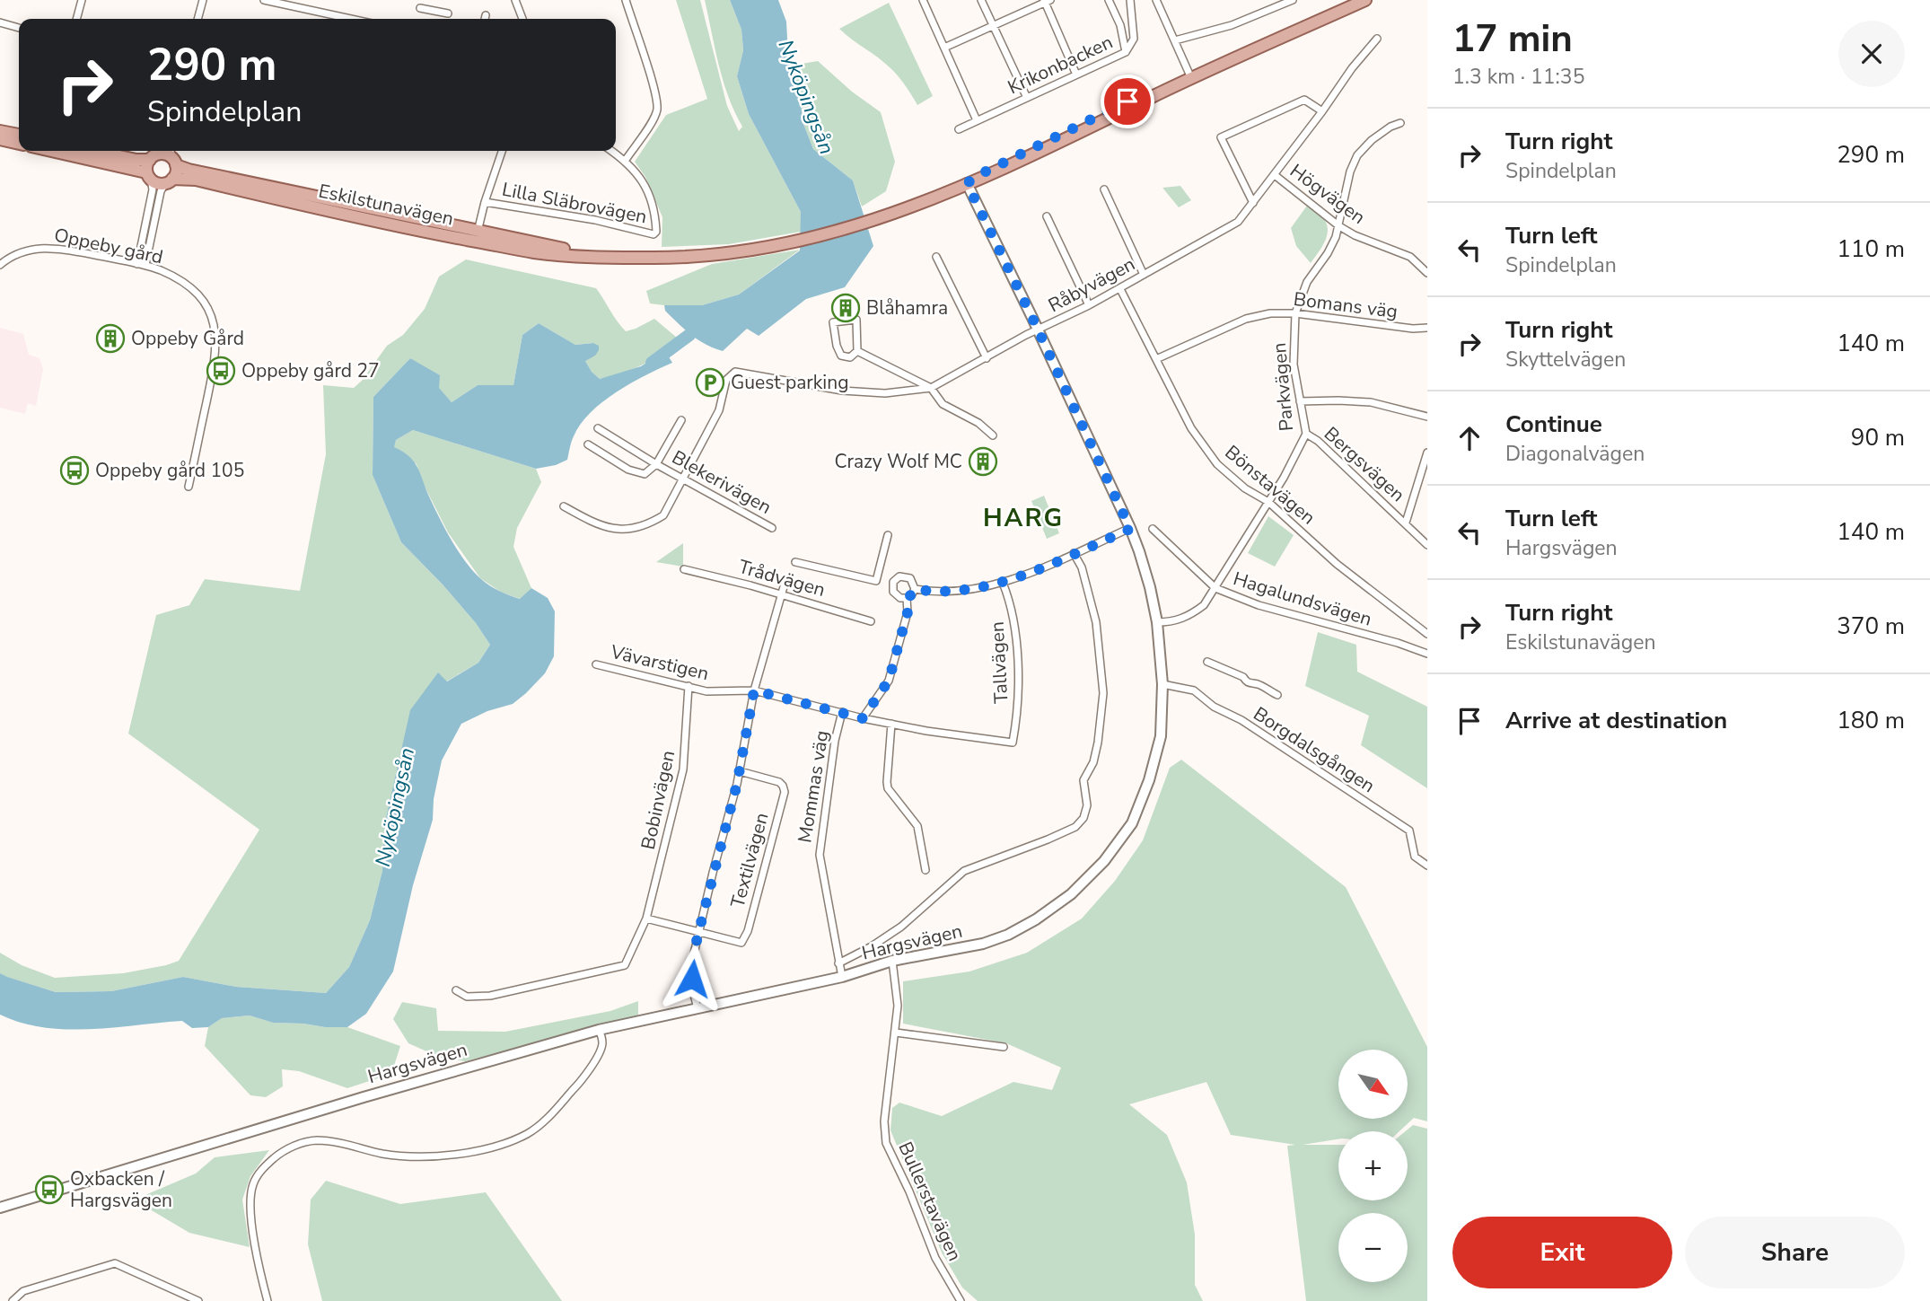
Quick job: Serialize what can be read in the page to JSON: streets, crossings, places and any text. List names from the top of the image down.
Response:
{
  "streets": {
    "main road": ["Eskilstunavägen"],
    "street": [
      "Krikonbacken",
      "Högvägen",
      "Lilla Släbrovägen",
      "Oppeby gård",
      "Råbyvägen",
      "Bomans väg",
      "Parkvägen",
      "Bergsvägen",
      "Blekerivägen",
      "Bönstavägen",
      "Trådvägen",
      "Hagalundsvägen",
      "Vävarstigen",
      "Tallvägen",
      "Borgdalsgången",
      "Mommas väg",
      "Bobinvägen",
      "Textilvägen",
      "Hargsvägen",
      "Bullerstavägen"
    ]
  },
  "crossings": [
    ["Högvägen", "Råbyvägen"],
    ["Högvägen", "Parkvägen"],
    ["Eskilstunavägen", "Hargsvägen"],
    ["Råbyvägen", "Blekerivägen"],
    ["Råbyvägen", "Bönstavägen"],
    ["Råbyvägen", "Hargsvägen"],
    ["Bomans väg", "Parkvägen"],
    ["Bomans väg", "Bönstavägen"],
    ["Parkvägen", "Bergsvägen"],
    ["Parkvägen", "Bönstavägen"],
    ["Parkvägen", "Hagalundsvägen"],
    ["Parkvägen", "Hargsvägen"],
    ["Vävarstigen", "Tallvägen"],
    ["Vävarstigen", "Mommas väg"],
    ["Vävarstigen", "Bobinvägen"],
    ["Borgdalsgången", "Hargsvägen"],
    ["Mommas väg", "Hargsvägen"],
    ["Hargsvägen", "Bullerstavägen"]
  ],
  "districts": ["HARG"],
  "water": ["Nyköpingsån"],
  "places": {
    "building": ["Blåhamra", "Oppeby Gård", "Crazy Wolf MC"],
    "bus stop": ["Oppeby gård 27", "Oppeby gård 105", "Oxbacken / Hargsvägen"],
    "parking": ["Guest parking"]
  },
  "north": "bottom right",
  "page": {
    "heading": ["17 min", "1.3 km · 11:35"],
    "turn": ["290 m", "Spindelplan"],
    "list": [
      {
        "name": "Turn right",
        "note": "Spindelplan",
        "value": "290 m"
      },
      {
        "name": "Turn left",
        "note": "Spindelplan",
        "value": "110 m"
      },
      {
        "name": "Turn right",
        "note": "Skyttelvägen",
        "value": "140 m"
      },
      {
        "name": "Continue",
        "note": "Diagonalvägen",
        "value": "90 m"
      },
      {
        "name": "Turn left",
        "note": "Hargsvägen",
        "value": "140 m"
      },
      {
        "name": "Turn right",
        "note": "Eskilstunavägen",
        "value": "370 m"
      },
      {
        "name": "Arrive at destination",
        "value": "180 m"
      }
    ],
    "map_buttons": ["+", "−"],
    "buttons": ["Exit", "Share"]
  }
}
